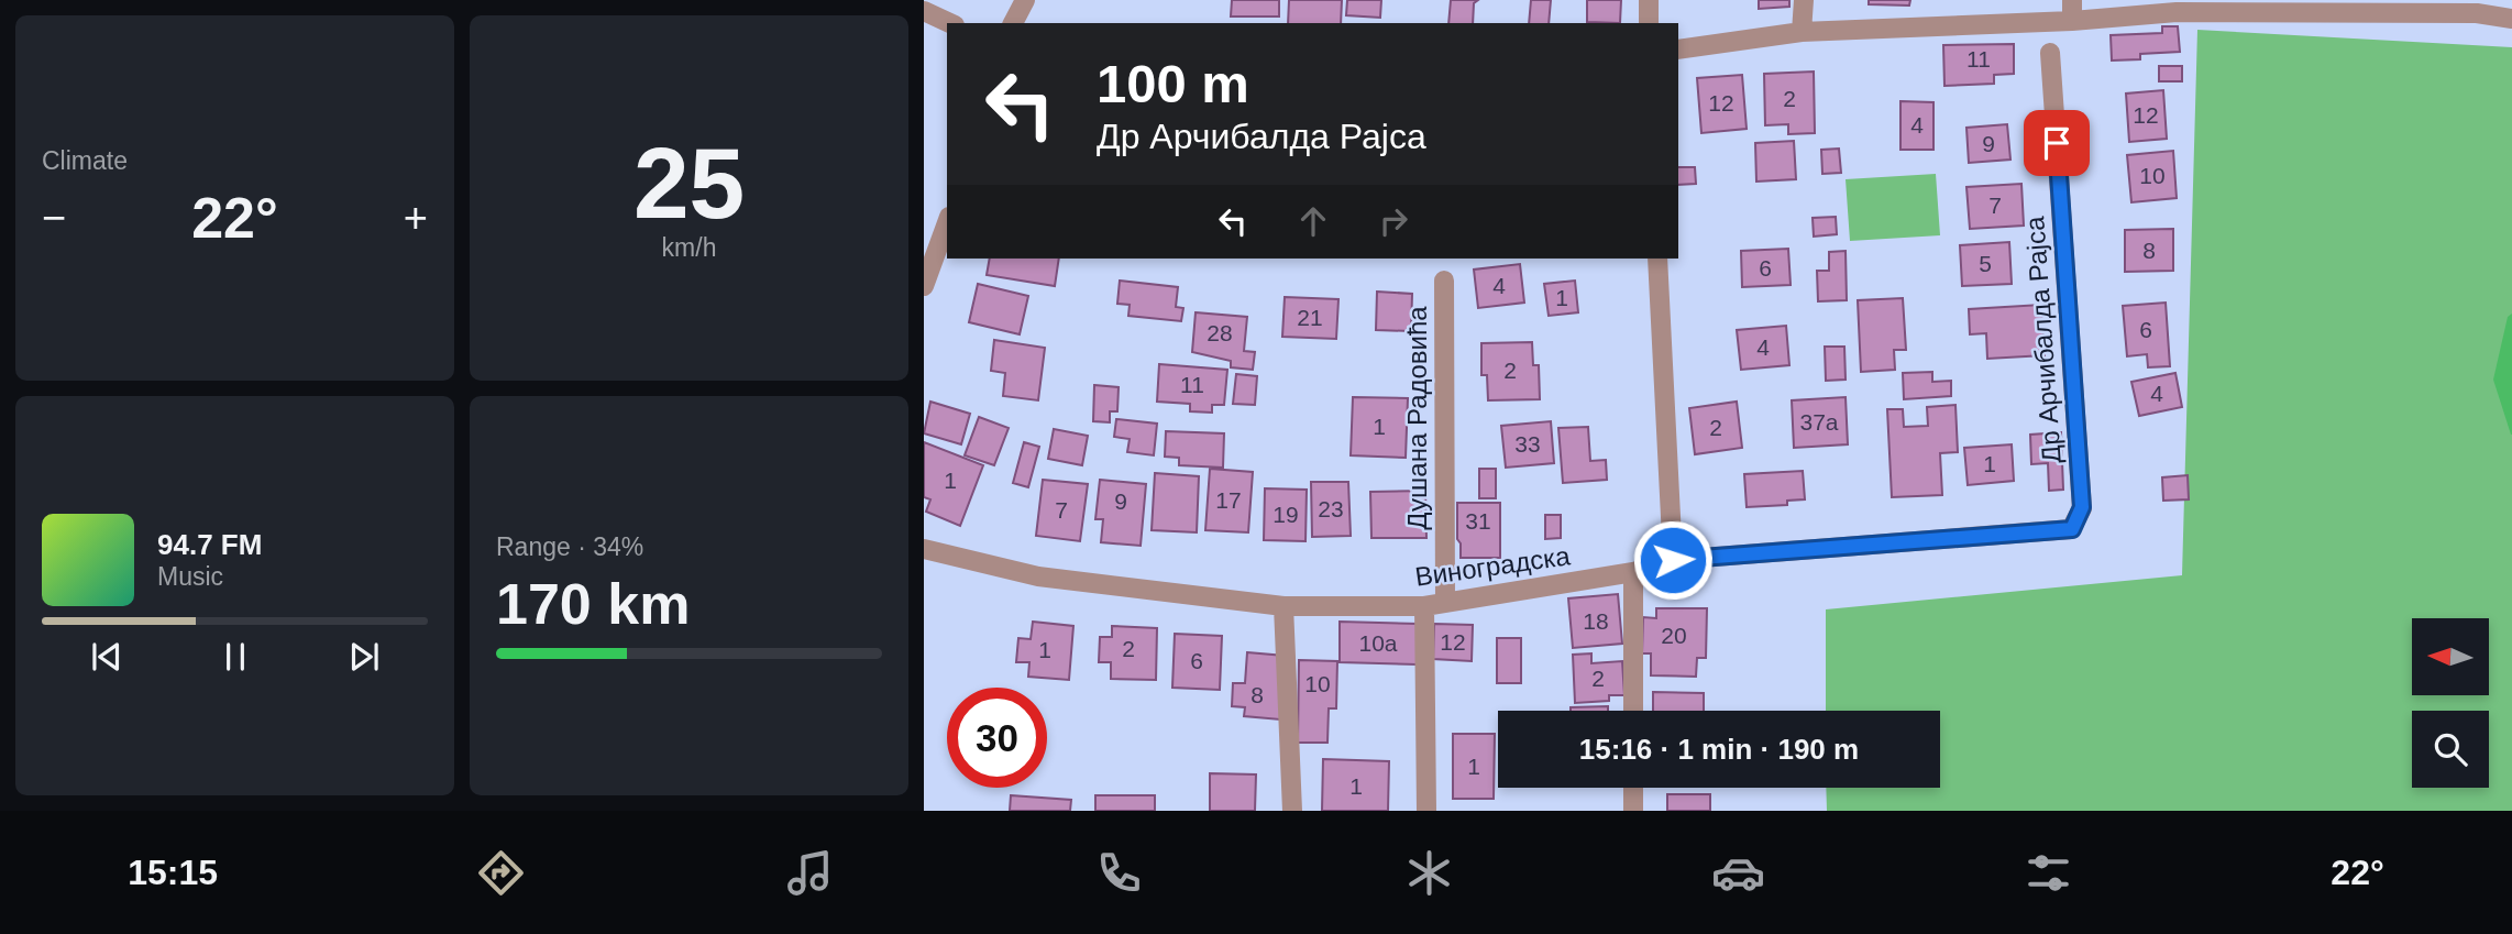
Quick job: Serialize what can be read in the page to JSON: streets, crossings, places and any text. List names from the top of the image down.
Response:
{
  "streets": {
    "street": ["Др Арчибалда Рајса", "Душана Радовића", "Виноградска"]
  },
  "crossings": [
    ["Др Арчибалда Рајса", "Виноградска"],
    ["Душана Радовића", "Виноградска"]
  ],
  "house_numbers": [
    "11",
    "2",
    "12",
    "12",
    "4",
    "9",
    "10",
    "7",
    "8",
    "5",
    "6",
    "4",
    "1",
    "21",
    "6",
    "28",
    "4",
    "2",
    "11",
    "4",
    "37a",
    "1",
    "2",
    "33",
    "1",
    "1",
    "17",
    "9",
    "23",
    "7",
    "19",
    "31",
    "18",
    "20",
    "12",
    "10a",
    "2",
    "1",
    "6",
    "2",
    "10",
    "8",
    "1",
    "1"
  ],
  "north": "left",
  "page": {
    "tile": [
      "Climate",
      ["25", "km/h"],
      ["Range · 34%", "170 km"]
    ],
    "turn": ["100 m", "Др Арчибалда Рајса"],
    "heat": ["−", "22°", "+"],
    "song": ["94.7 FM", "Music"],
    "limit": "30",
    "trip": "15:16 · 1 min · 190 m",
    "tabs": ["15:15", "22°"]
  }
}
